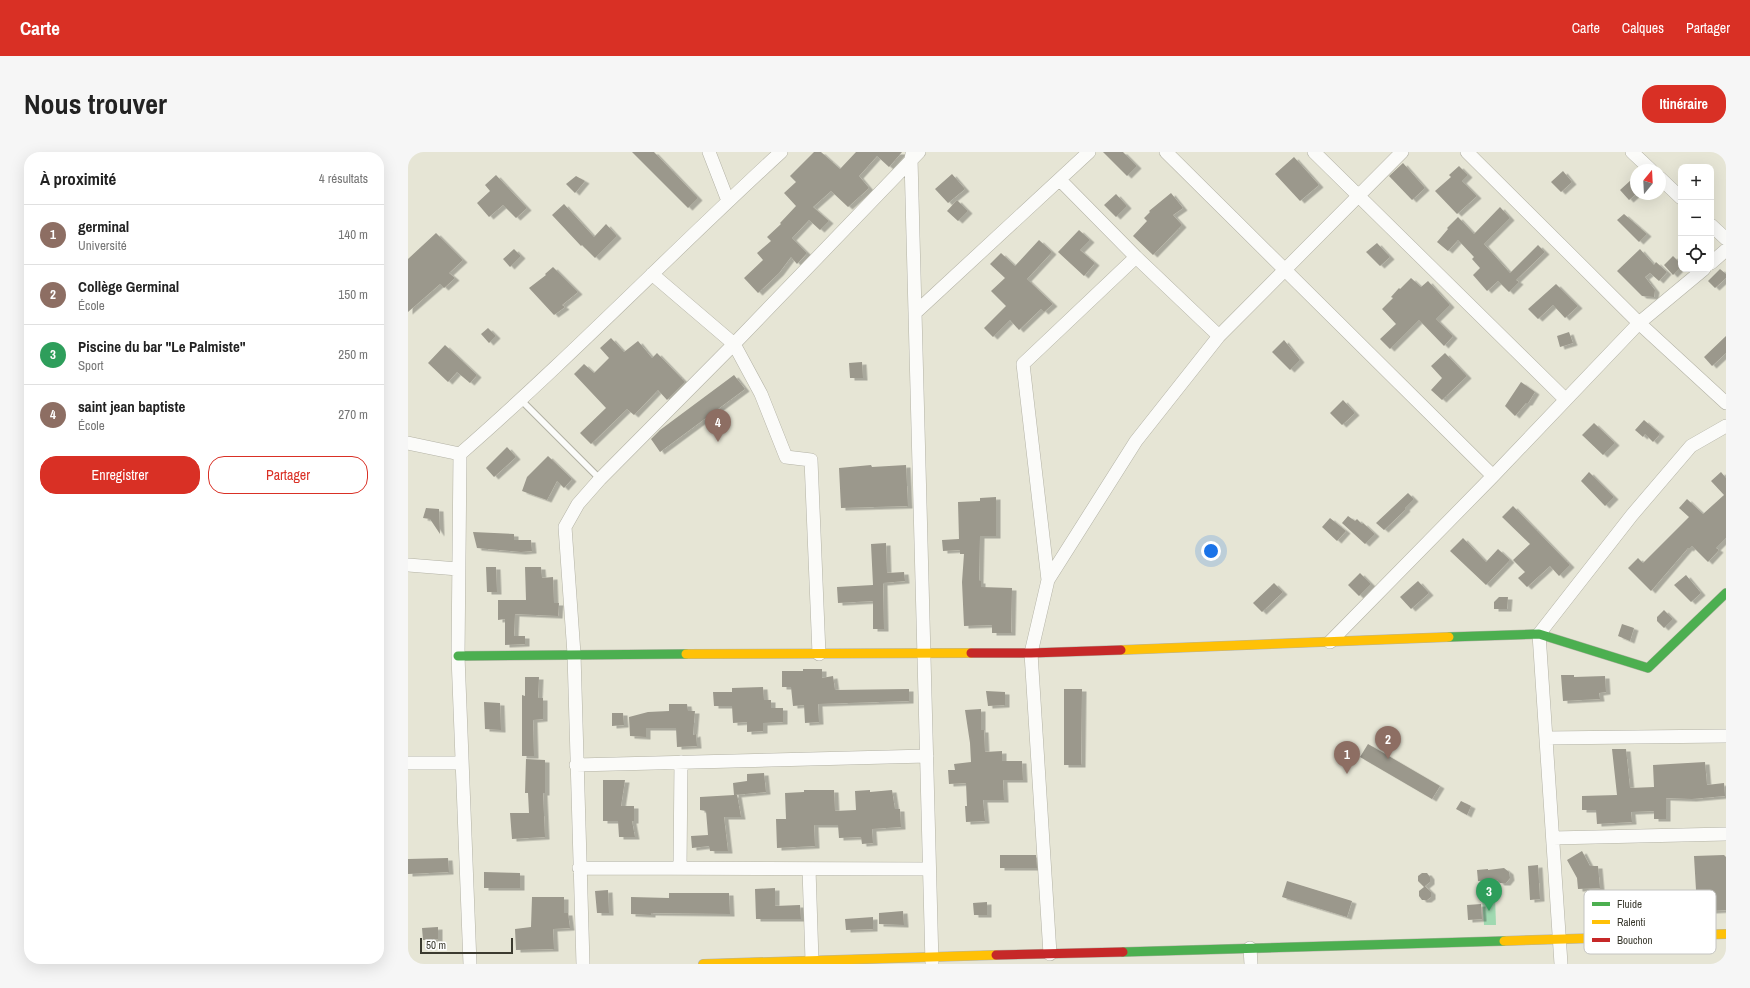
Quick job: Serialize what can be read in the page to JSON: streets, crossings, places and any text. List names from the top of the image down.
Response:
{
  "legend": ["Fluide", "Ralenti", "Bouchon"],
  "scale_bar": "50 m",
  "north": "top",
  "page": {
    "header": "Carte",
    "nav": ["Carte", "Calques", "Partager"],
    "title": "Nous trouver",
    "buttons": [
      "Itinéraire",
      ["Enregistrer", "Partager"]
    ],
    "heading": ["À proximité", "4 résultats"],
    "map_buttons": ["+", "−"],
    "list": [
      {
        "mark": "1",
        "name": "germinal",
        "note": "Université",
        "value": "140 m"
      },
      {
        "mark": "2",
        "name": "Collège Germinal",
        "note": "École",
        "value": "150 m"
      },
      {
        "mark": "3",
        "name": "Piscine du bar \"Le Palmiste\"",
        "note": "Sport",
        "value": "250 m"
      },
      {
        "mark": "4",
        "name": "saint jean baptiste",
        "note": "École",
        "value": "270 m"
      }
    ],
    "pins": [
      "4",
      "2",
      "1",
      "3"
    ],
    "scale": "50 m"
  }
}
